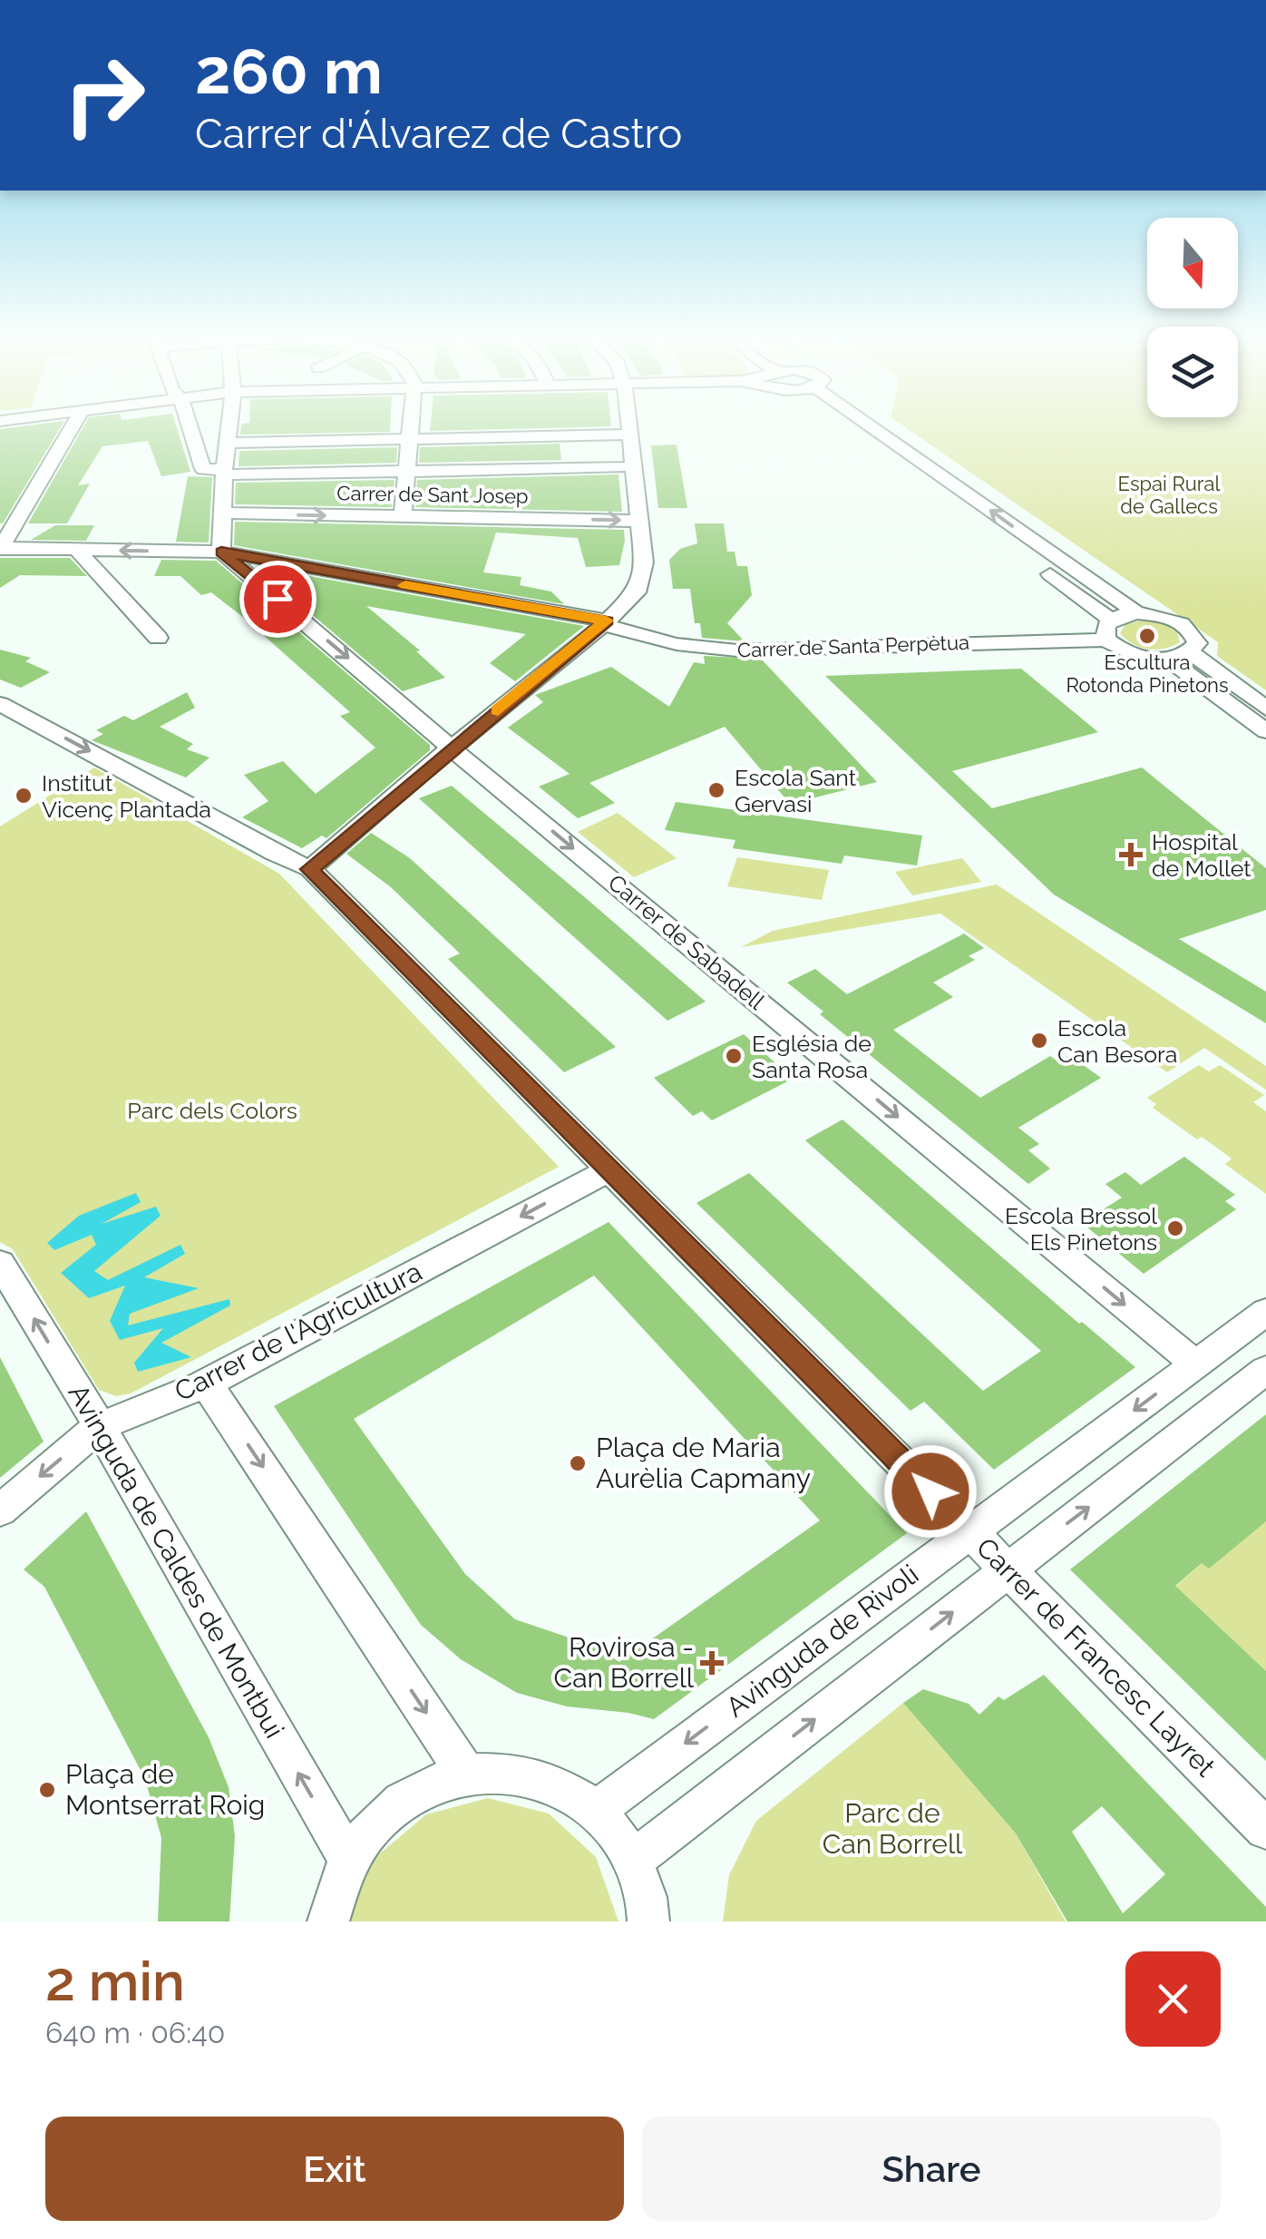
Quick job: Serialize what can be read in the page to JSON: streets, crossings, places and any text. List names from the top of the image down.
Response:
{
  "streets": {
    "street": [
      "Carrer de Sant Josep",
      "Carrer de Santa Perpètua",
      "Carrer de Sabadell",
      "Carrer de l'Agricultura",
      "Avinguda de Caldes de Montbui",
      "Avinguda de Rivoli",
      "Carrer de Francesc Layret"
    ]
  },
  "crossings": [
    ["Carrer de Santa Perpètua", "Carrer de Sabadell"],
    ["Carrer de Sabadell", "Avinguda de Rivoli"],
    ["Carrer de l'Agricultura", "Avinguda de Caldes de Montbui"],
    ["Carrer de l'Agricultura", "Carrer de Francesc Layret"],
    ["Avinguda de Rivoli", "Carrer de Francesc Layret"]
  ],
  "one_way": ["Carrer de Sabadell", "Carrer de l'Agricultura"],
  "parks": ["Espai Rural de Gallecs", "Parc dels Colors", "Parc de Can Borrell"],
  "places": {
    "other": [
      "Escultura Rotonda Pinetons",
      "Escola Sant Gervasi",
      "Institut Vicenç Plantada",
      "Escola Can Besora",
      "Església de Santa Rosa",
      "Escola Bressol Els Pinetons",
      "Plaça de Maria Aurèlia Capmany",
      "Plaça de Montserrat Roig"
    ],
    "health": ["Hospital de Mollet", "Rovirosa - Can Borrell"]
  },
  "north": "bottom",
  "page": {
    "turn": ["260 m", "Carrer d'Álvarez de Castro"],
    "heading": ["2 min", "640 m · 06:40"],
    "buttons": ["Exit", "Share"]
  }
}
